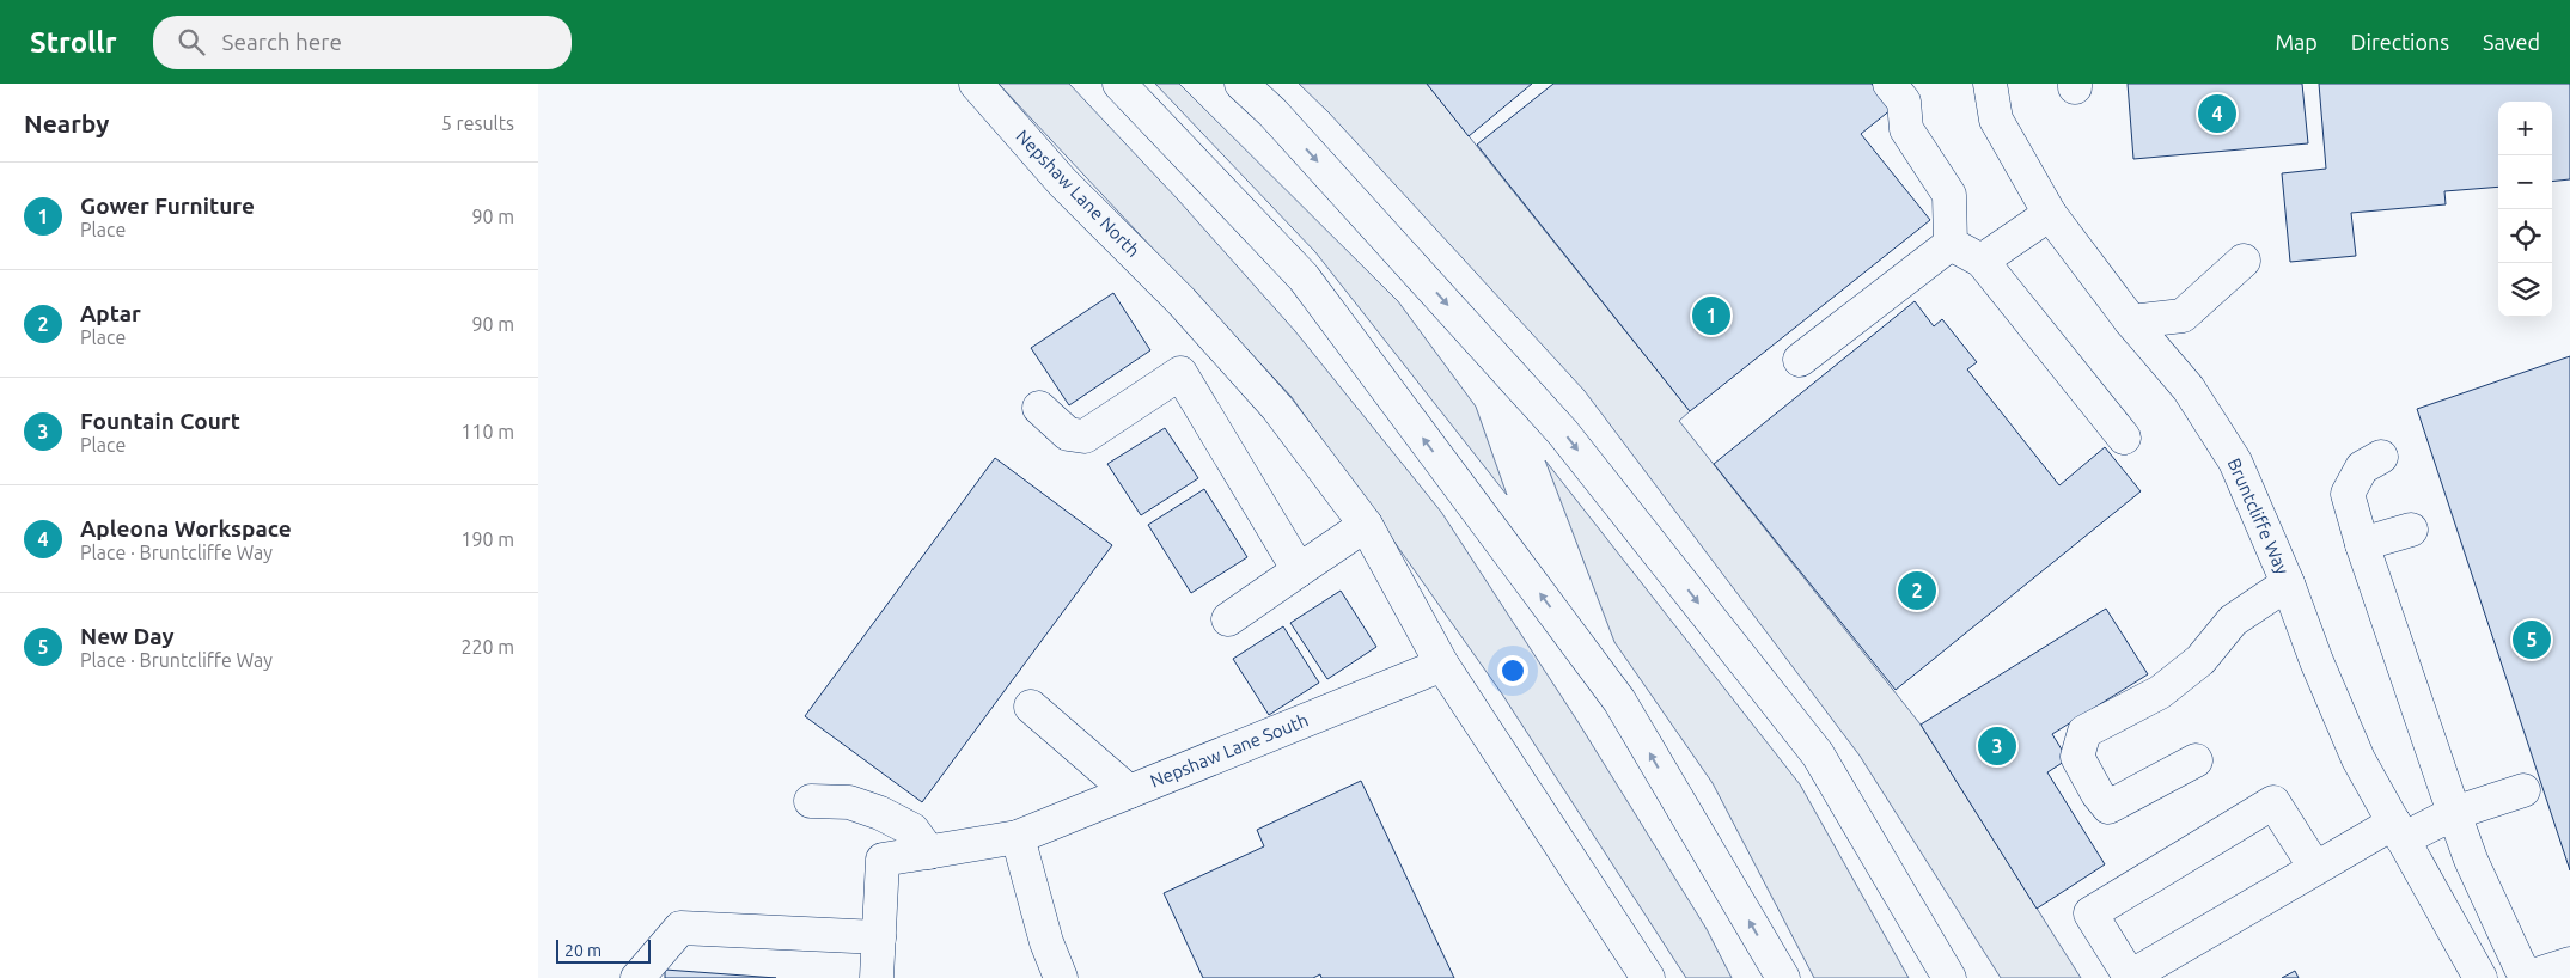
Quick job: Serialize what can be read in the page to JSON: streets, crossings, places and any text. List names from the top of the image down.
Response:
{
  "streets": {
    "main road": ["Nepshaw Lane North", "Bruntcliffe Way", "Nepshaw Lane South"]
  },
  "scale_bar": "20 m",
  "page": {
    "header": "Strollr",
    "search": "Search here",
    "nav": ["Map", "Directions", "Saved"],
    "heading": ["Nearby", "5 results"],
    "pins": [
      "4",
      "1",
      "2",
      "5",
      "3"
    ],
    "map_buttons": ["+", "−"],
    "list": [
      {
        "mark": "1",
        "name": "Gower Furniture",
        "note": "Place",
        "value": "90 m"
      },
      {
        "mark": "2",
        "name": "Aptar",
        "note": "Place",
        "value": "90 m"
      },
      {
        "mark": "3",
        "name": "Fountain Court",
        "note": "Place",
        "value": "110 m"
      },
      {
        "mark": "4",
        "name": "Apleona Workspace",
        "note": "Place · Bruntcliffe Way",
        "value": "190 m"
      },
      {
        "mark": "5",
        "name": "New Day",
        "note": "Place · Bruntcliffe Way",
        "value": "220 m"
      }
    ],
    "scale": "20 m"
  }
}
